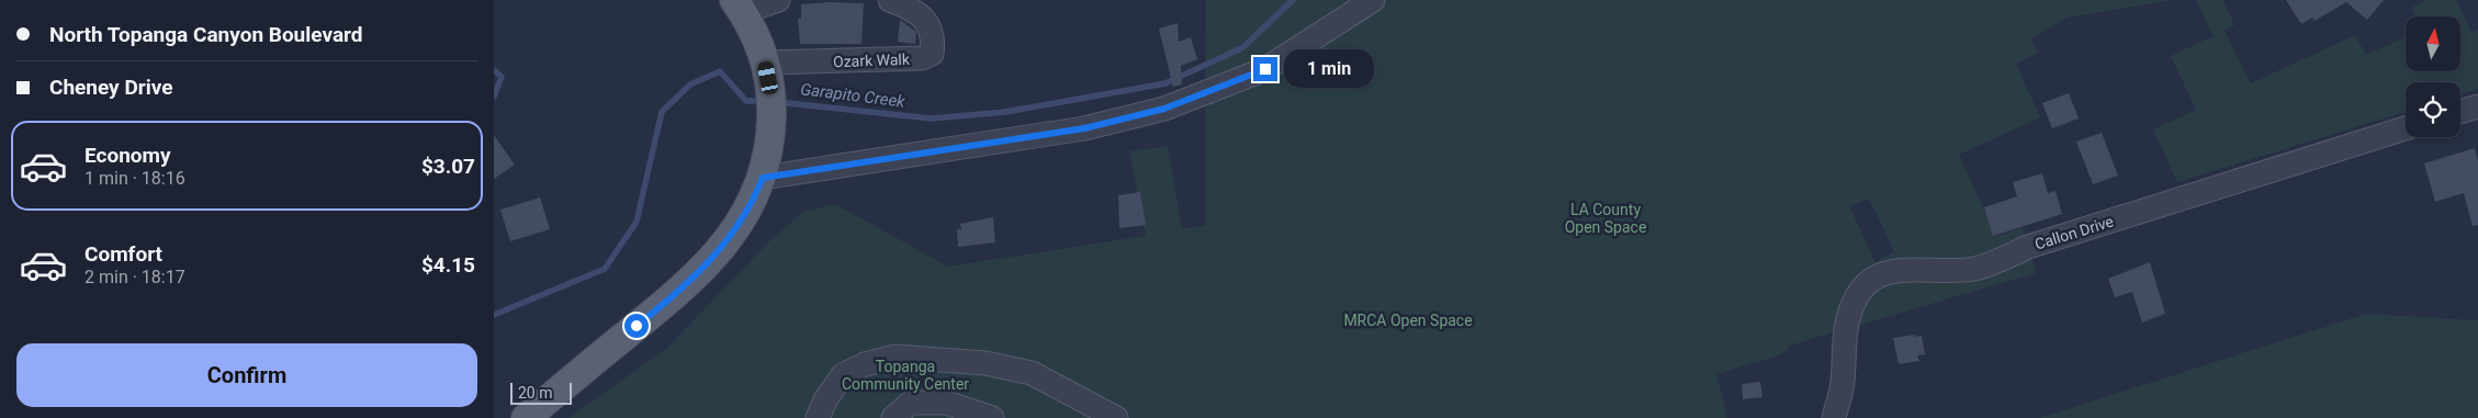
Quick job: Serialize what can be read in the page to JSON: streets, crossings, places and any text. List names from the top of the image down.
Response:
{
  "streets": {
    "street": ["Ozark Walk", "Callon Drive"]
  },
  "water": ["Garapito Creek"],
  "parks": ["LA County Open Space", "MRCA Open Space", "Topanga Community Center"],
  "scale_bar": "20 m",
  "north": "top",
  "page": {
    "banner": ["North Topanga Canyon Boulevard", "Cheney Drive"],
    "bubble": "1 min",
    "list": [
      {
        "name": "Economy",
        "note": "1 min · 18:16",
        "value": "$3.07"
      },
      {
        "name": "Comfort",
        "note": "2 min · 18:17",
        "value": "$4.15"
      }
    ],
    "buttons": "Confirm",
    "scale": "20 m"
  }
}
